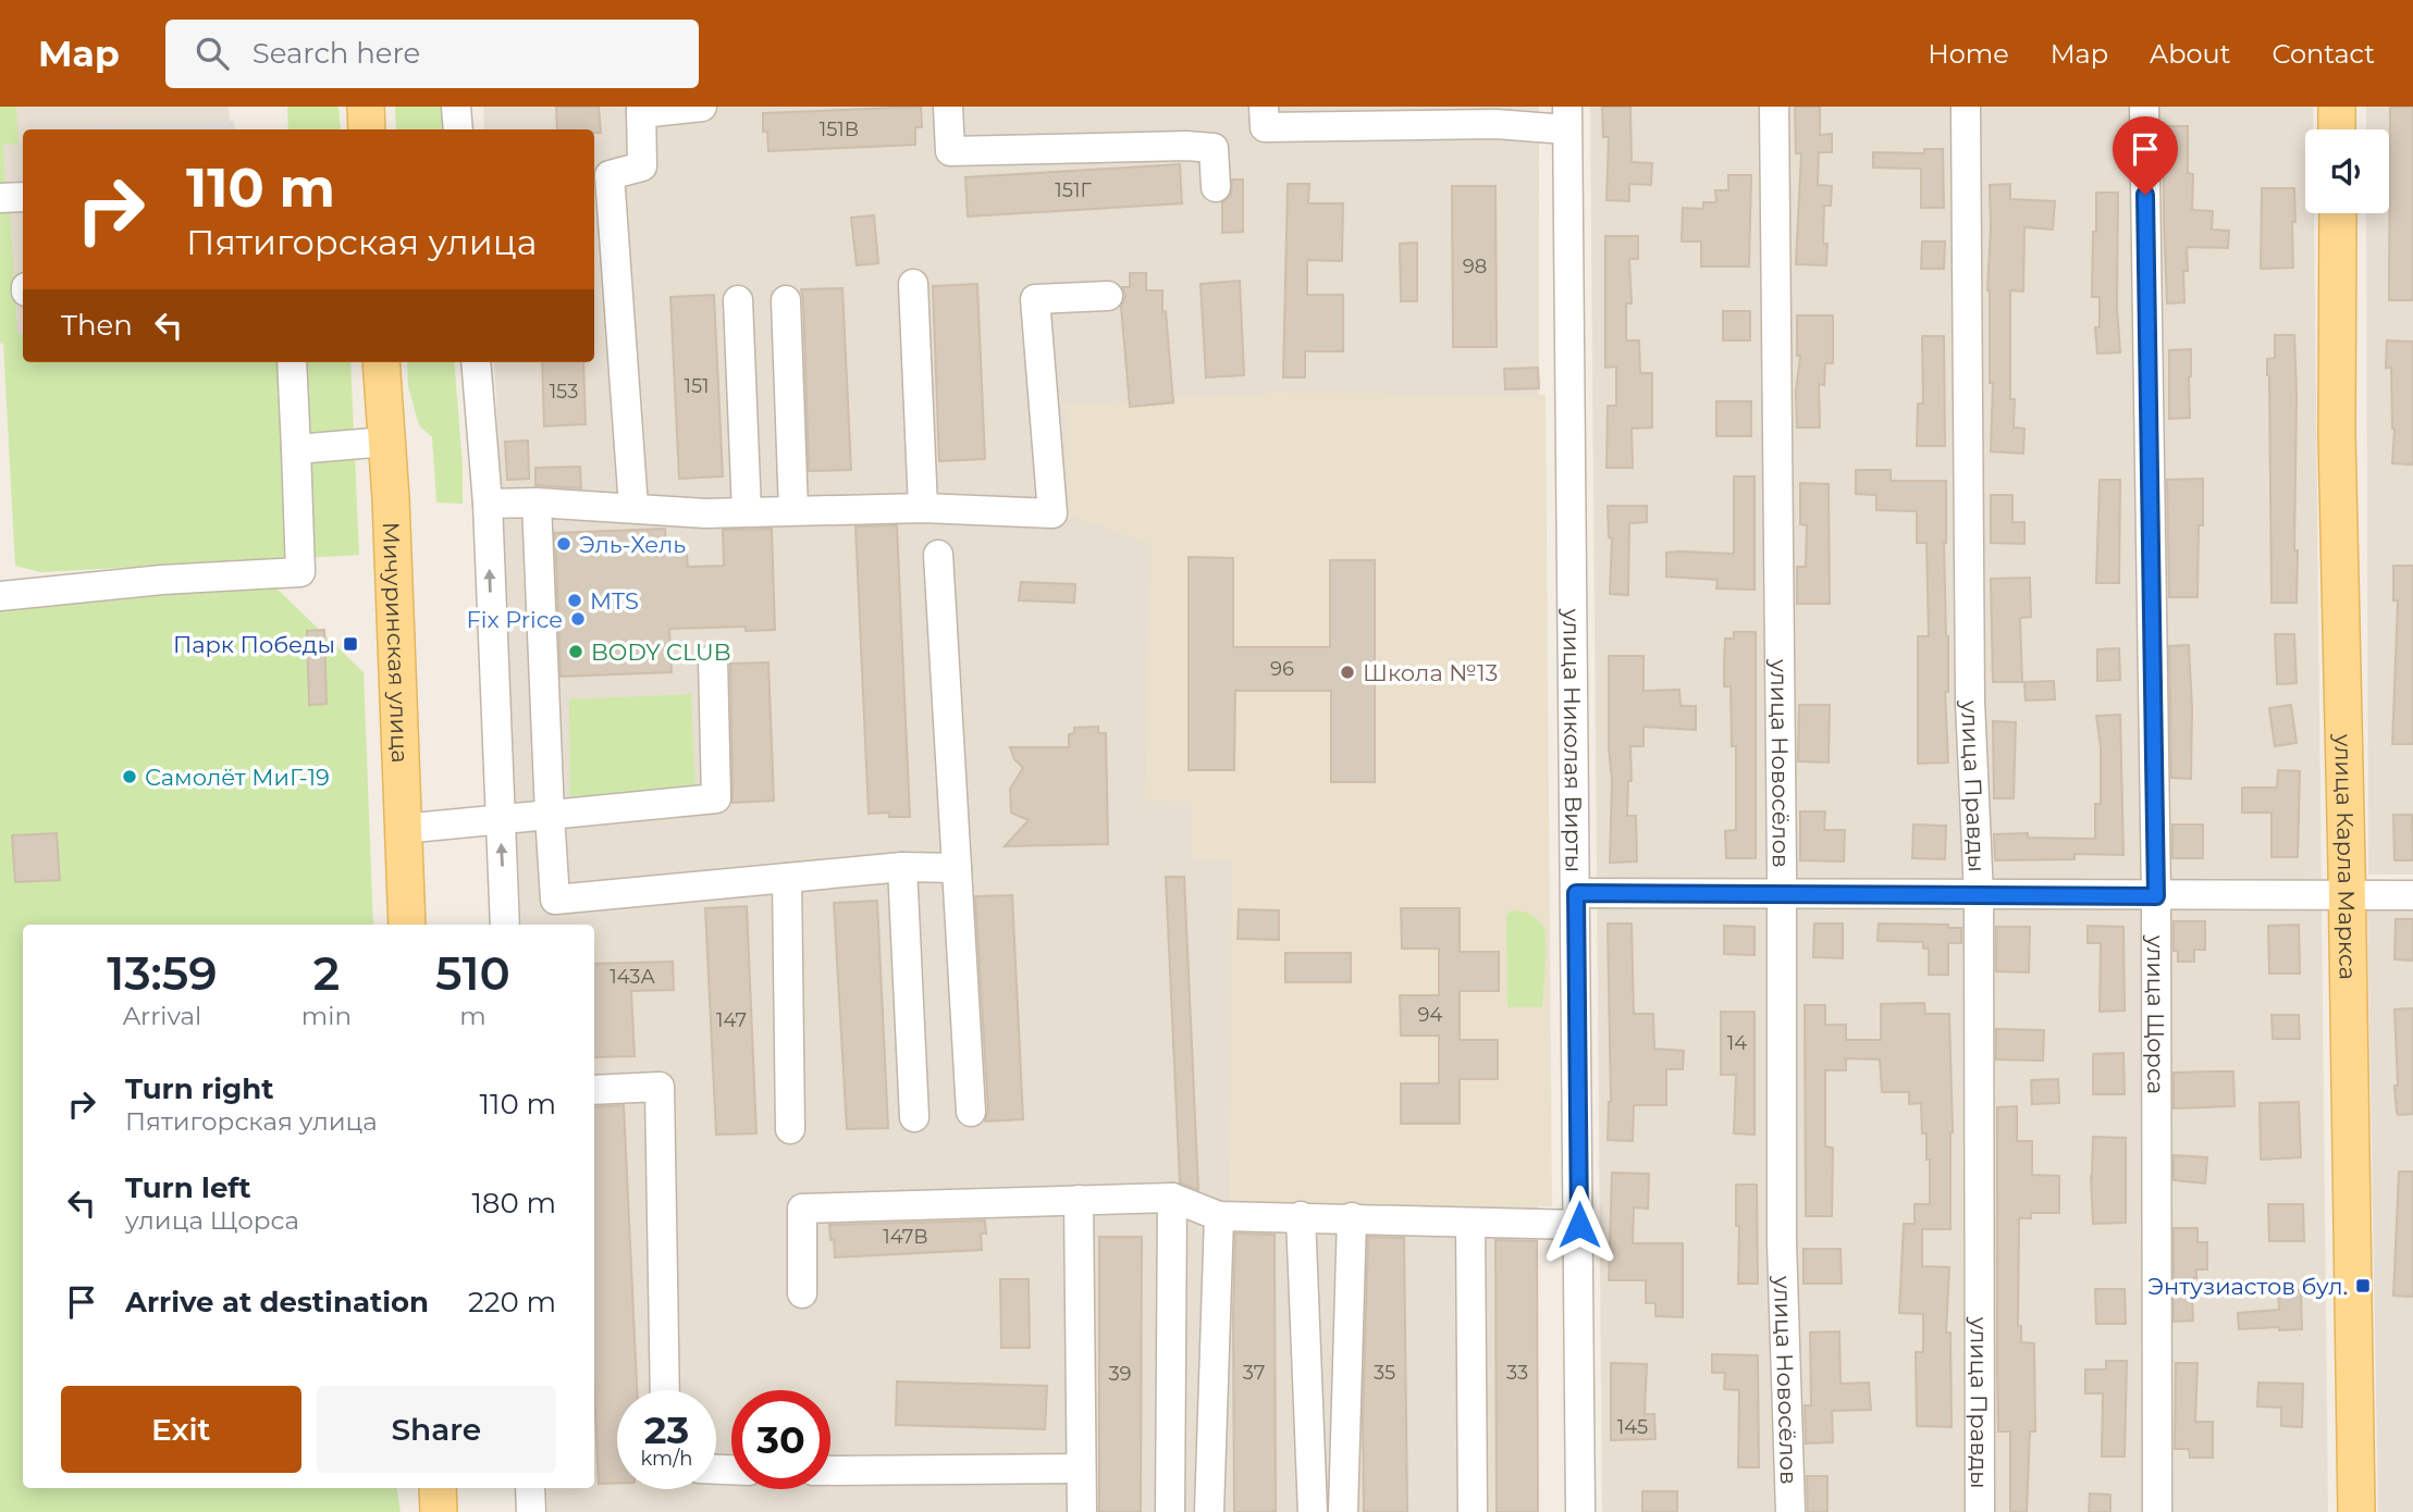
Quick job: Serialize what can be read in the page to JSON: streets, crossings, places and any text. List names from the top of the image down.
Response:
{
  "streets": {
    "main road": ["Мичуринская улица", "улица Карла Маркса"],
    "street": [
      "улица Николая Вирты",
      "улица Новосёлов",
      "улица Правды",
      "улица Щорса"
    ]
  },
  "places": {
    "other": [
      "Эль-Хель",
      "MTS",
      "Fix Price",
      "BODY CLUB",
      "Школа №13",
      "Самолёт МиГ-19"
    ],
    "transit": ["Парк Победы", "Энтузиастов бул."]
  },
  "house_numbers": [
    "151В",
    "151Г",
    "98",
    "151",
    "153",
    "96",
    "143А",
    "94",
    "147",
    "14",
    "147В",
    "37",
    "35",
    "33",
    "39",
    "145"
  ],
  "page": {
    "header": "Map",
    "search": "Search here",
    "nav": [
      "Home",
      "Map",
      "About",
      "Contact"
    ],
    "turn": ["110 m", "Пятигорская улица"],
    "then": "Then",
    "eta": [
      "13:59",
      "Arrival",
      "2",
      "min",
      "510",
      "m"
    ],
    "list": [
      {
        "name": "Turn right",
        "note": "Пятигорская улица",
        "value": "110 m"
      },
      {
        "name": "Turn left",
        "note": "улица Щорса",
        "value": "180 m"
      },
      {
        "name": "Arrive at destination",
        "value": "220 m"
      }
    ],
    "buttons": ["Exit", "Share"],
    "speed": "23 km/h",
    "limit": "30"
  }
}
